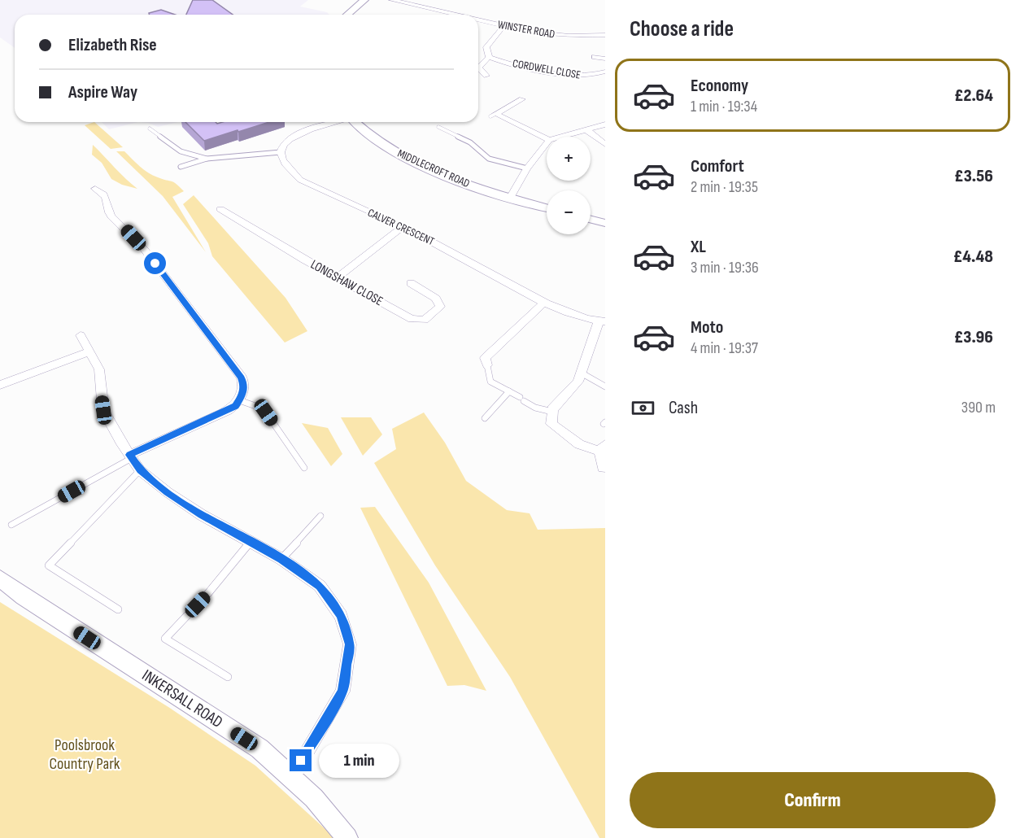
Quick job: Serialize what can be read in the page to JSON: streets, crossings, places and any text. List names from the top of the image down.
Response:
{
  "streets": {
    "street": [
      "WINSTER ROAD",
      "CORDWELL CLOSE",
      "MIDDLECROFT ROAD",
      "CALVER CRESCENT",
      "LONGSHAW CLOSE",
      "INKERSALL ROAD"
    ]
  },
  "parks": ["Poolsbrook Country Park"],
  "page": {
    "heading": "Choose a ride",
    "banner": ["Elizabeth Rise", "Aspire Way"],
    "list": [
      {
        "name": "Economy",
        "note": "1 min · 19:34",
        "value": "£2.64"
      },
      {
        "name": "Comfort",
        "note": "2 min · 19:35",
        "value": "£3.56"
      },
      {
        "name": "XL",
        "note": "3 min · 19:36",
        "value": "£4.48"
      },
      {
        "name": "Moto",
        "note": "4 min · 19:37",
        "value": "£3.96"
      }
    ],
    "map_buttons": ["+", "−"],
    "pay": ["Cash", "390 m"],
    "bubble": "1 min",
    "buttons": "Confirm"
  }
}
